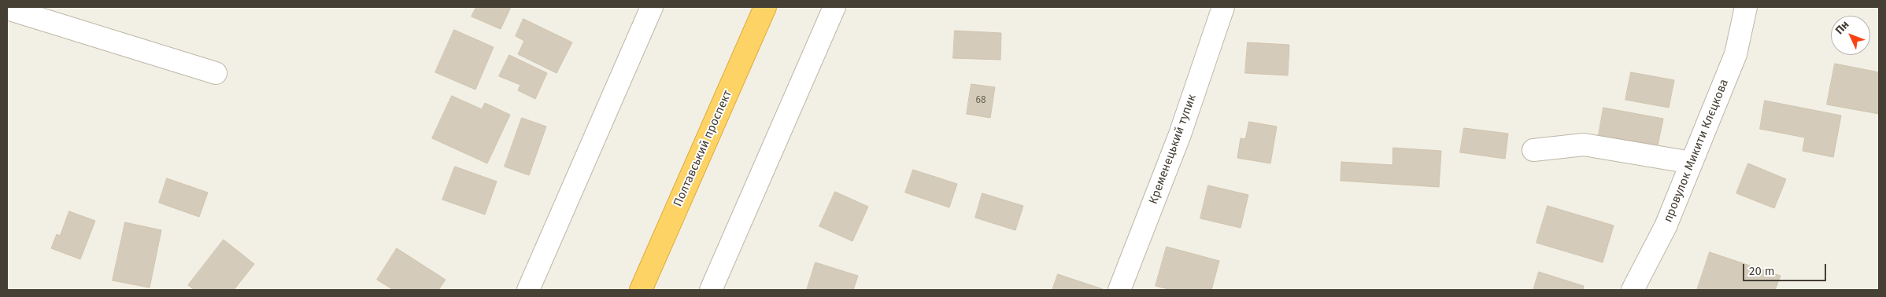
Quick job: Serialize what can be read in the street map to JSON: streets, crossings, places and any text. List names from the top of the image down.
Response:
{
  "streets": {
    "highway": ["Полтавський проспект"],
    "street": ["Кременецький тупик", "провулок Микити Клєцкова"]
  },
  "house_numbers": ["68"],
  "scale_bar": "20 m",
  "north": "top left"
}
